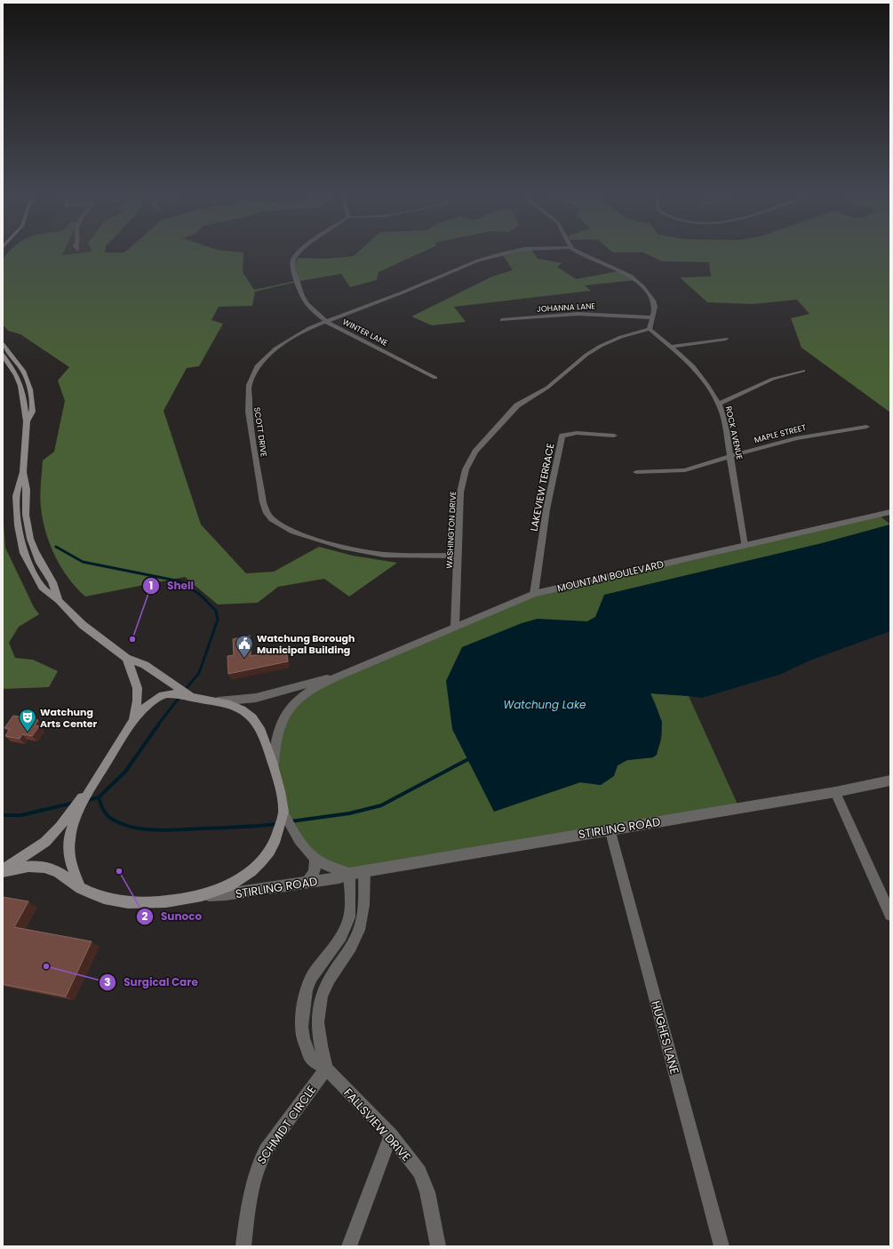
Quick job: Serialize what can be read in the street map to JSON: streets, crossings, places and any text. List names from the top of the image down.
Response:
{
  "streets": {
    "street": [
      "JOHANNA LANE",
      "WINTER LANE",
      "SCOTT DRIVE",
      "ROCK AVENUE",
      "MAPLE STREET",
      "LAKEVIEW TERRACE",
      "WASHINGTON DRIVE",
      "MOUNTAIN BOULEVARD",
      "STIRLING ROAD",
      "HUGHES LANE",
      "SCHMIDT CIRCLE",
      "FALLSVIEW DRIVE"
    ]
  },
  "crossings": [
    ["WINTER LANE", "SCOTT DRIVE"],
    ["SCOTT DRIVE", "WASHINGTON DRIVE"],
    ["ROCK AVENUE", "MAPLE STREET"],
    ["ROCK AVENUE", "WASHINGTON DRIVE"],
    ["ROCK AVENUE", "MOUNTAIN BOULEVARD"],
    ["LAKEVIEW TERRACE", "MOUNTAIN BOULEVARD"],
    ["WASHINGTON DRIVE", "MOUNTAIN BOULEVARD"],
    ["STIRLING ROAD", "HUGHES LANE"],
    ["STIRLING ROAD", "FALLSVIEW DRIVE"],
    ["SCHMIDT CIRCLE", "FALLSVIEW DRIVE"]
  ],
  "water": ["Watchung Lake"],
  "places": {
    "other": ["Shell", "Sunoco", "Surgical Care"],
    "public building": ["Watchung Borough Municipal Building"],
    "theatre": ["Watchung Arts Center"]
  }
}
